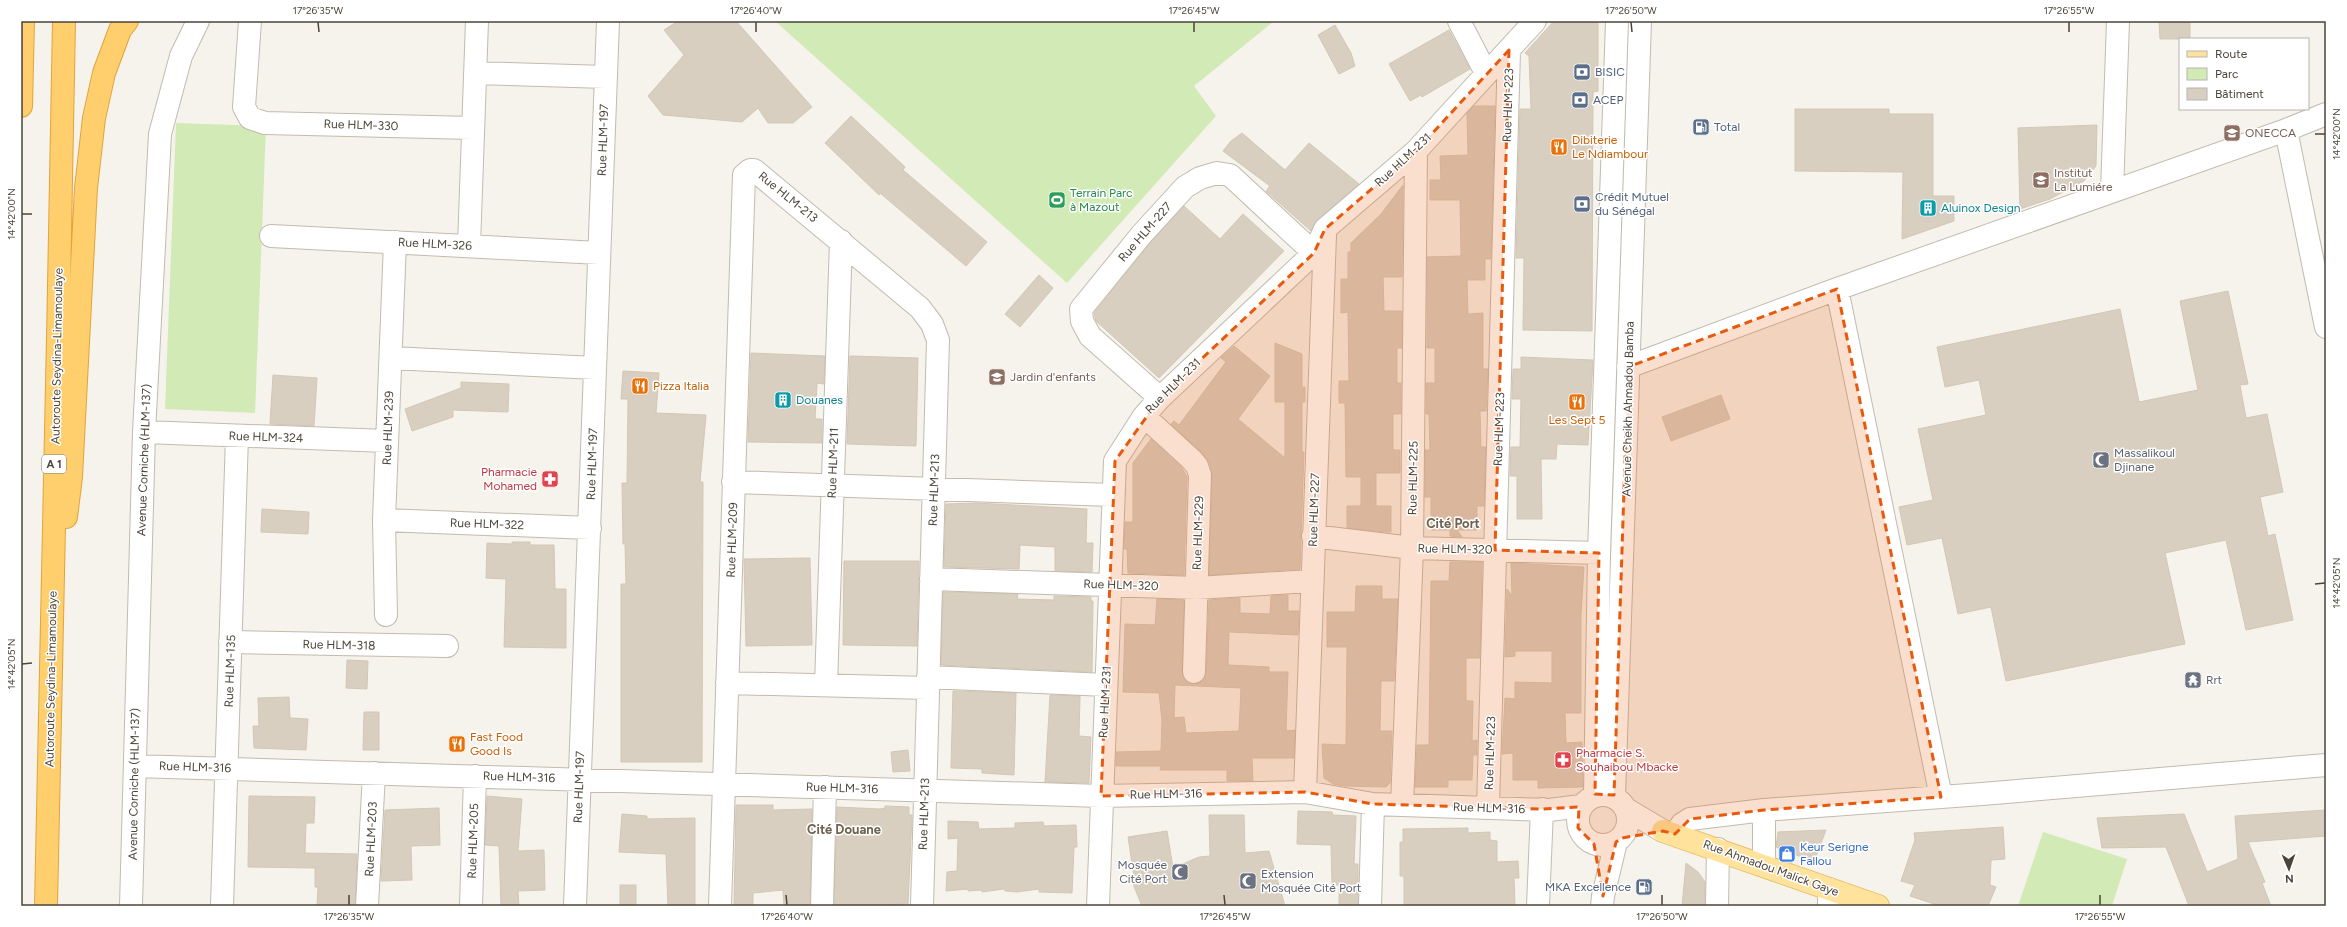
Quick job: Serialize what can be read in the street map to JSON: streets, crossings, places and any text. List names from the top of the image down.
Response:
{
  "streets": {
    "highway": ["Autoroute Seydina-Limamoulaye", "A 1"],
    "main road": ["Rue Ahmadou Malick Gaye"],
    "street": [
      "Rue HLM-223",
      "Rue HLM-330",
      "Rue HLM-197",
      "Rue HLM-231",
      "Rue HLM-213",
      "Rue HLM-227",
      "Rue HLM-326",
      "Avenue Cheikh Ahmadou Bamba",
      "Rue HLM-239",
      "Rue HLM-324",
      "Avenue Corniche (HLM-137)",
      "Rue HLM-211",
      "Rue HLM-225",
      "Rue HLM-322",
      "Rue HLM-229",
      "Rue HLM-209",
      "Rue HLM-320",
      "Rue HLM-318",
      "Rue HLM-135",
      "Rue HLM-316",
      "Rue HLM-203",
      "Rue HLM-205"
    ]
  },
  "crossings": [
    ["Rue HLM-223", "Rue HLM-231"],
    ["Rue HLM-223", "Rue HLM-320"],
    ["Rue HLM-223", "Rue HLM-316"],
    ["Rue HLM-197", "Rue HLM-326"],
    ["Rue HLM-197", "Rue HLM-322"],
    ["Rue HLM-197", "Rue HLM-316"],
    ["Rue HLM-231", "Rue HLM-227"],
    ["Rue HLM-231", "Rue HLM-225"],
    ["Rue HLM-231", "Rue HLM-229"],
    ["Rue HLM-231", "Rue HLM-320"],
    ["Rue HLM-231", "Rue HLM-316"],
    ["Rue HLM-213", "Rue HLM-211"],
    ["Rue HLM-213", "Rue HLM-209"],
    ["Rue HLM-213", "Rue HLM-320"],
    ["Rue HLM-213", "Rue HLM-316"],
    ["Rue HLM-227", "Rue HLM-320"],
    ["Rue HLM-227", "Rue HLM-316"],
    ["Rue HLM-326", "Rue HLM-239"],
    ["Avenue Cheikh Ahmadou Bamba", "Rue HLM-320"],
    ["Avenue Cheikh Ahmadou Bamba", "Rue HLM-316"],
    ["Avenue Cheikh Ahmadou Bamba", "Rue Ahmadou Malick Gaye"],
    ["Rue HLM-239", "Rue HLM-324"],
    ["Rue HLM-239", "Rue HLM-322"],
    ["Rue HLM-324", "Avenue Corniche (HLM-137)"],
    ["Rue HLM-324", "Rue HLM-135"],
    ["Avenue Corniche (HLM-137)", "Rue HLM-316"],
    ["Rue HLM-225", "Rue HLM-320"],
    ["Rue HLM-225", "Rue HLM-316"],
    ["Rue HLM-229", "Rue HLM-320"],
    ["Rue HLM-209", "Rue HLM-316"],
    ["Rue HLM-318", "Rue HLM-135"],
    ["Rue HLM-135", "Rue HLM-316"],
    ["Rue HLM-316", "Rue HLM-203"],
    ["Rue HLM-316", "Rue HLM-205"],
    ["Rue HLM-316", "Rue Ahmadou Malick Gaye"]
  ],
  "districts": ["Cité Port", "Cité Douane"],
  "places": {
    "bank": ["BISIC", "ACEP", "Crédit Mutuel du Sénégal"],
    "fuel station": ["Total", "MKA Excellence"],
    "school or university": ["ONECCA", "Institut La Lumiére", "Jardin d'enfants"],
    "restaurant": [
      "Dibiterie Le Ndiambour",
      "Pizza Italia",
      "Les Sept 5",
      "Fast Food Good Is"
    ],
    "sports": ["Terrain Parc à Mazout"],
    "building": ["Aluinox Design", "Douanes"],
    "mosque": ["Massalikoul Djinane", "Mosquée Cité Port", "Extension Mosquée Cité Port"],
    "pharmacy": ["Pharmacie Mohamed", "Pharmacie S. Souhaibou Mbacke"],
    "temple": ["Rrt"],
    "shop": ["Keur Serigne Fallou"]
  },
  "legend": ["Route", "Parc", "Bâtiment"],
  "north": "bottom",
  "coordinates": [
    "17°26'35\"W",
    "17°26'40\"W",
    "17°26'45\"W",
    "17°26'50\"W",
    "17°26'55\"W",
    "14°42'00\"N",
    "14°42'05\"N"
  ]
}
